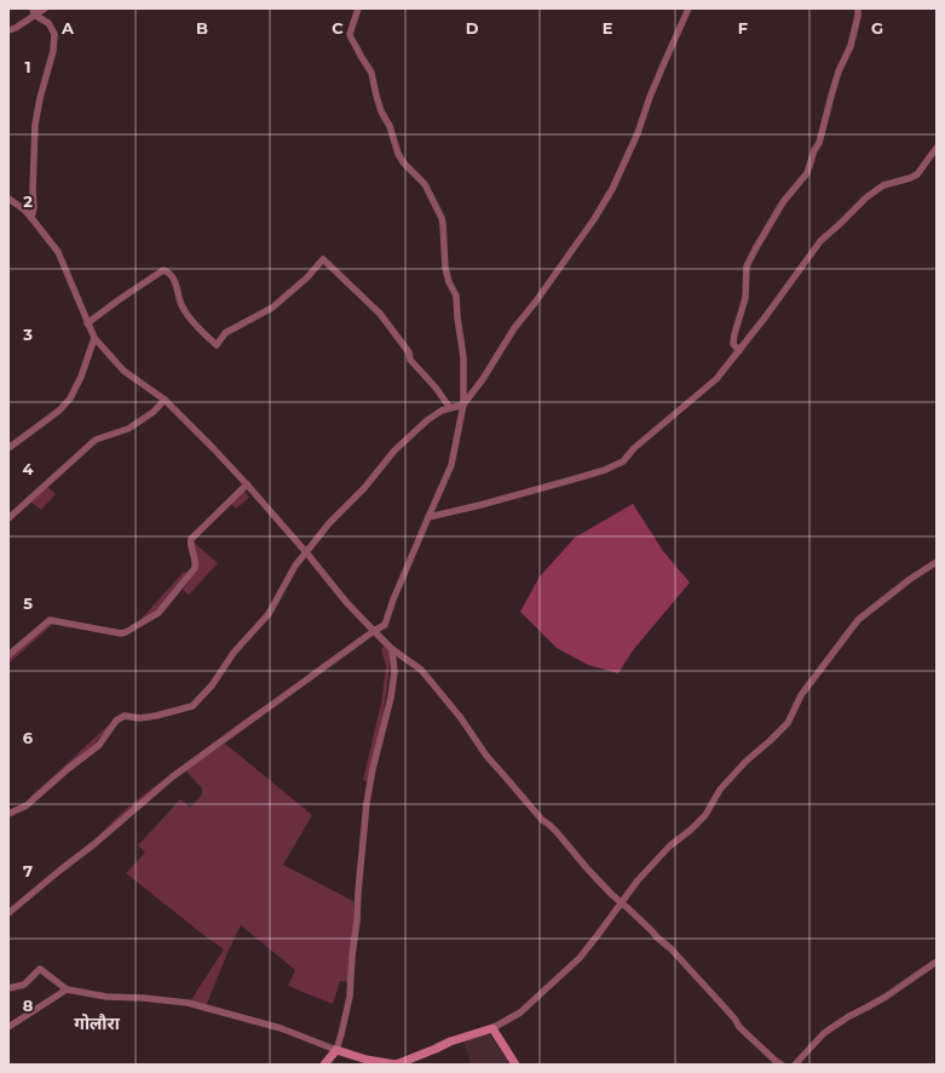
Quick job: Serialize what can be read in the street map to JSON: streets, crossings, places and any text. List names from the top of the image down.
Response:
{
  "districts": ["गोलौरा"],
  "grid": {
    "columns": [
      "A",
      "B",
      "C",
      "D",
      "E",
      "F",
      "G"
    ],
    "rows": [
      "1",
      "2",
      "3",
      "4",
      "5",
      "6",
      "7",
      "8"
    ]
  }
}
